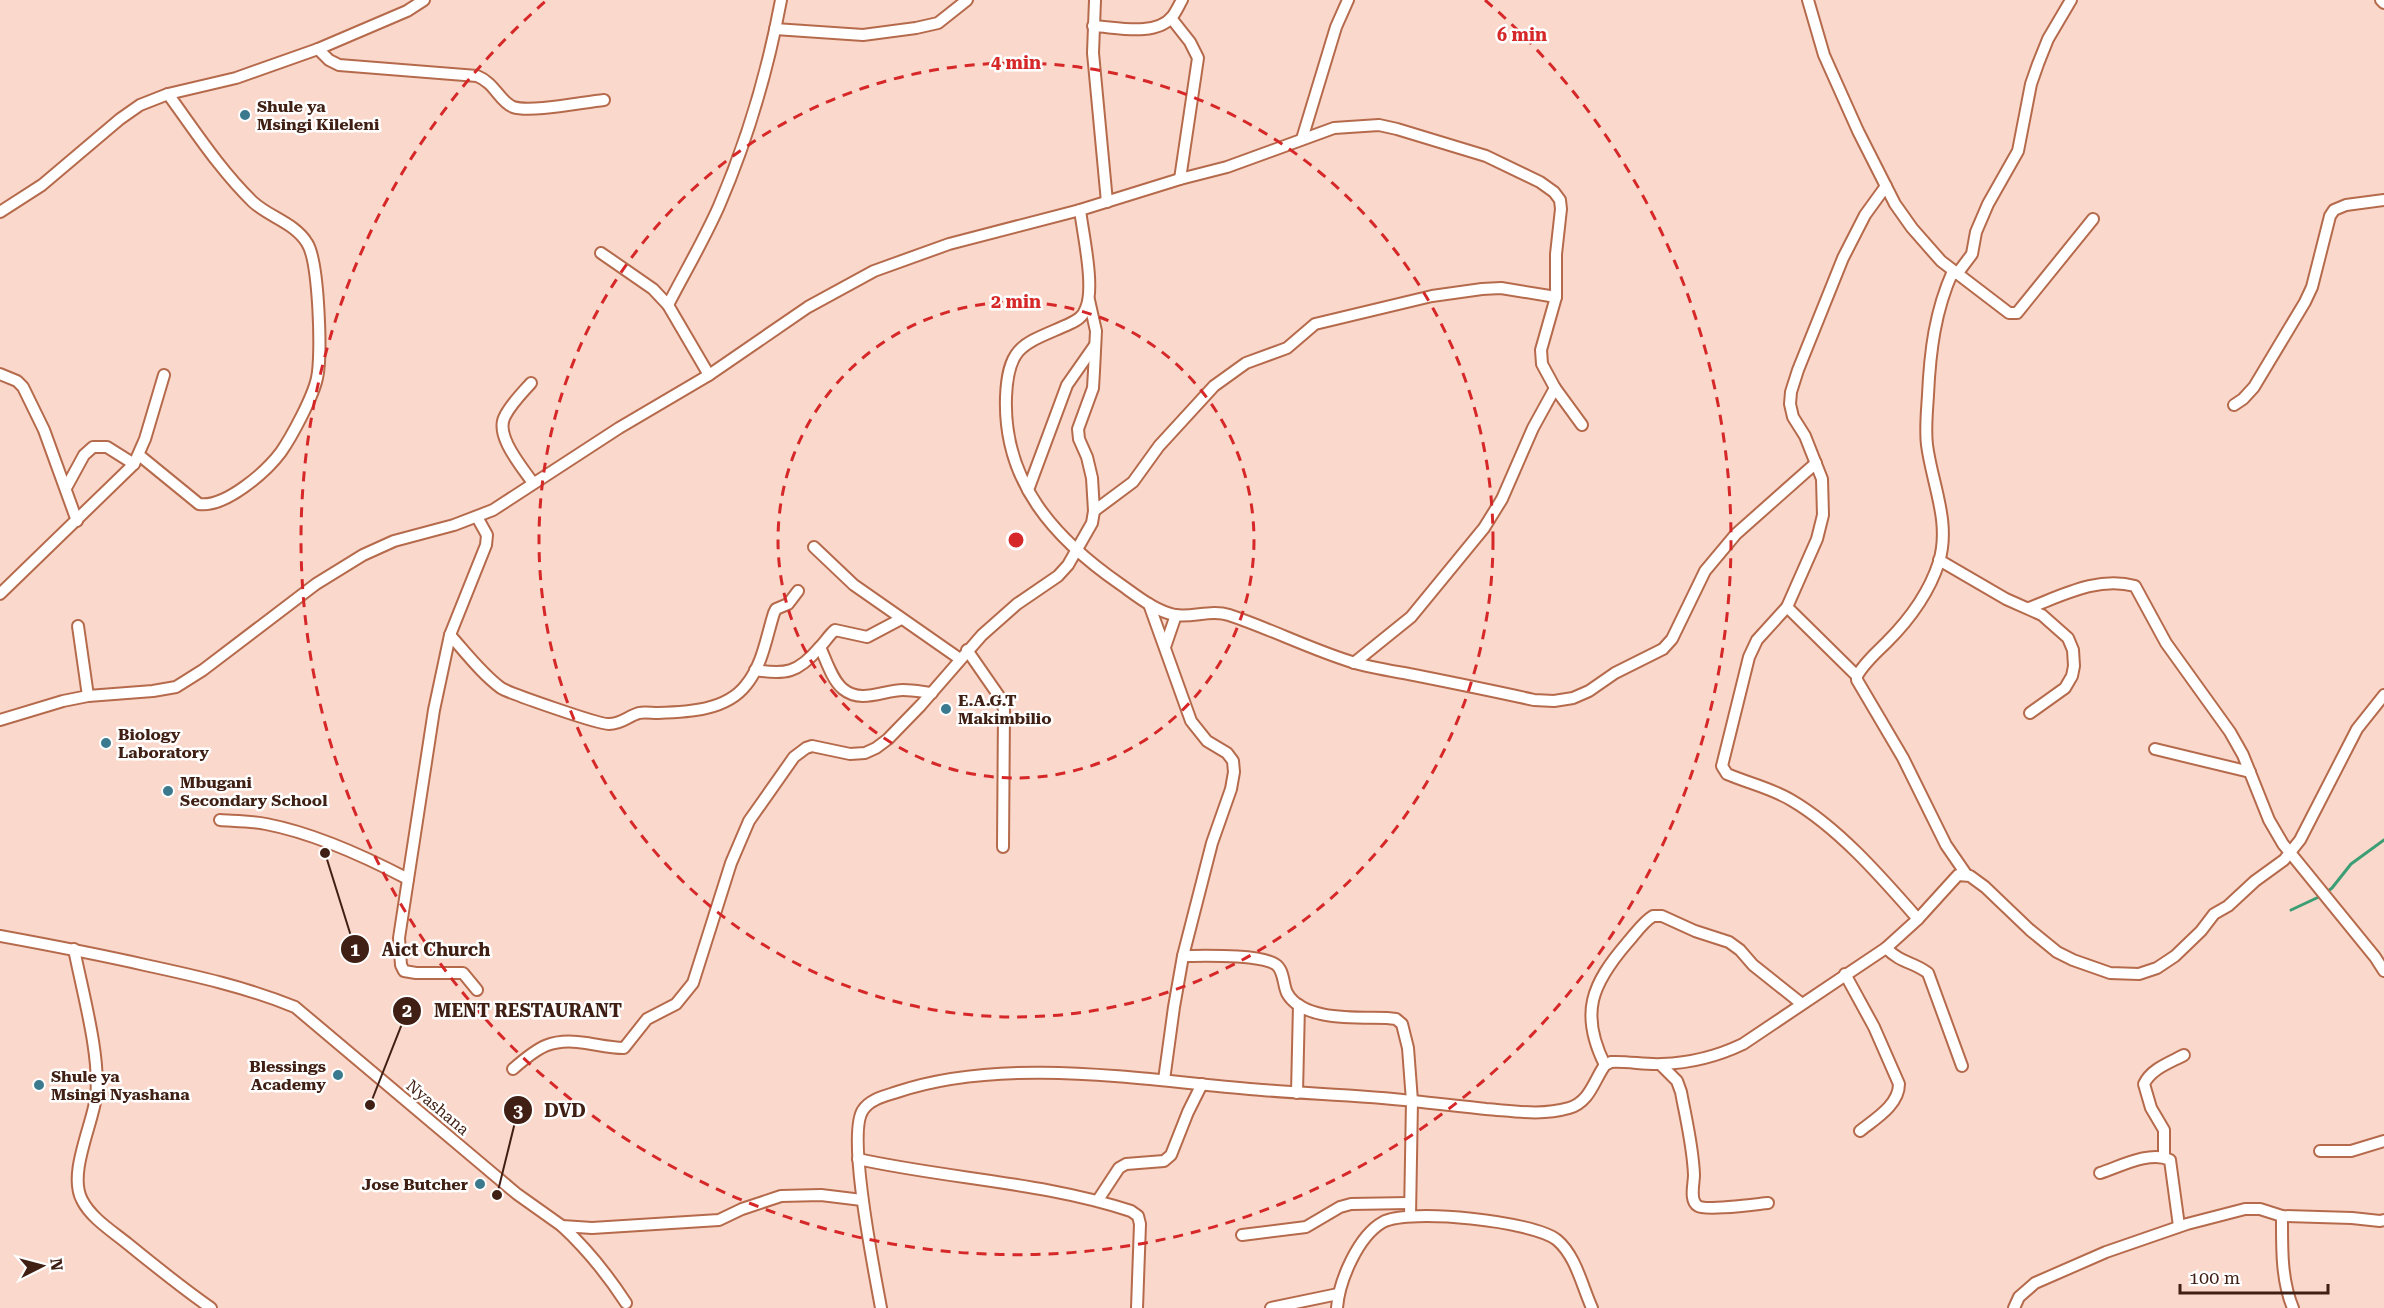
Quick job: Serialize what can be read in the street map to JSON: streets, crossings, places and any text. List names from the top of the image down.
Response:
{
  "streets": {
    "street": ["Nyashana"]
  },
  "places": [
    "Shule ya Msingi Kileleni",
    "E.A.G.T Makimbilio",
    "Biology Laboratory",
    "Mbugani Secondary School",
    "Aict Church",
    "Blessings Academy",
    "Shule ya Msingi Nyashana",
    "MENT RESTAURANT",
    "Jose Butcher",
    "DVD"
  ],
  "scale_bar": "100 m",
  "north": "right",
  "rings": ["6 min", "4 min", "2 min"]
}
